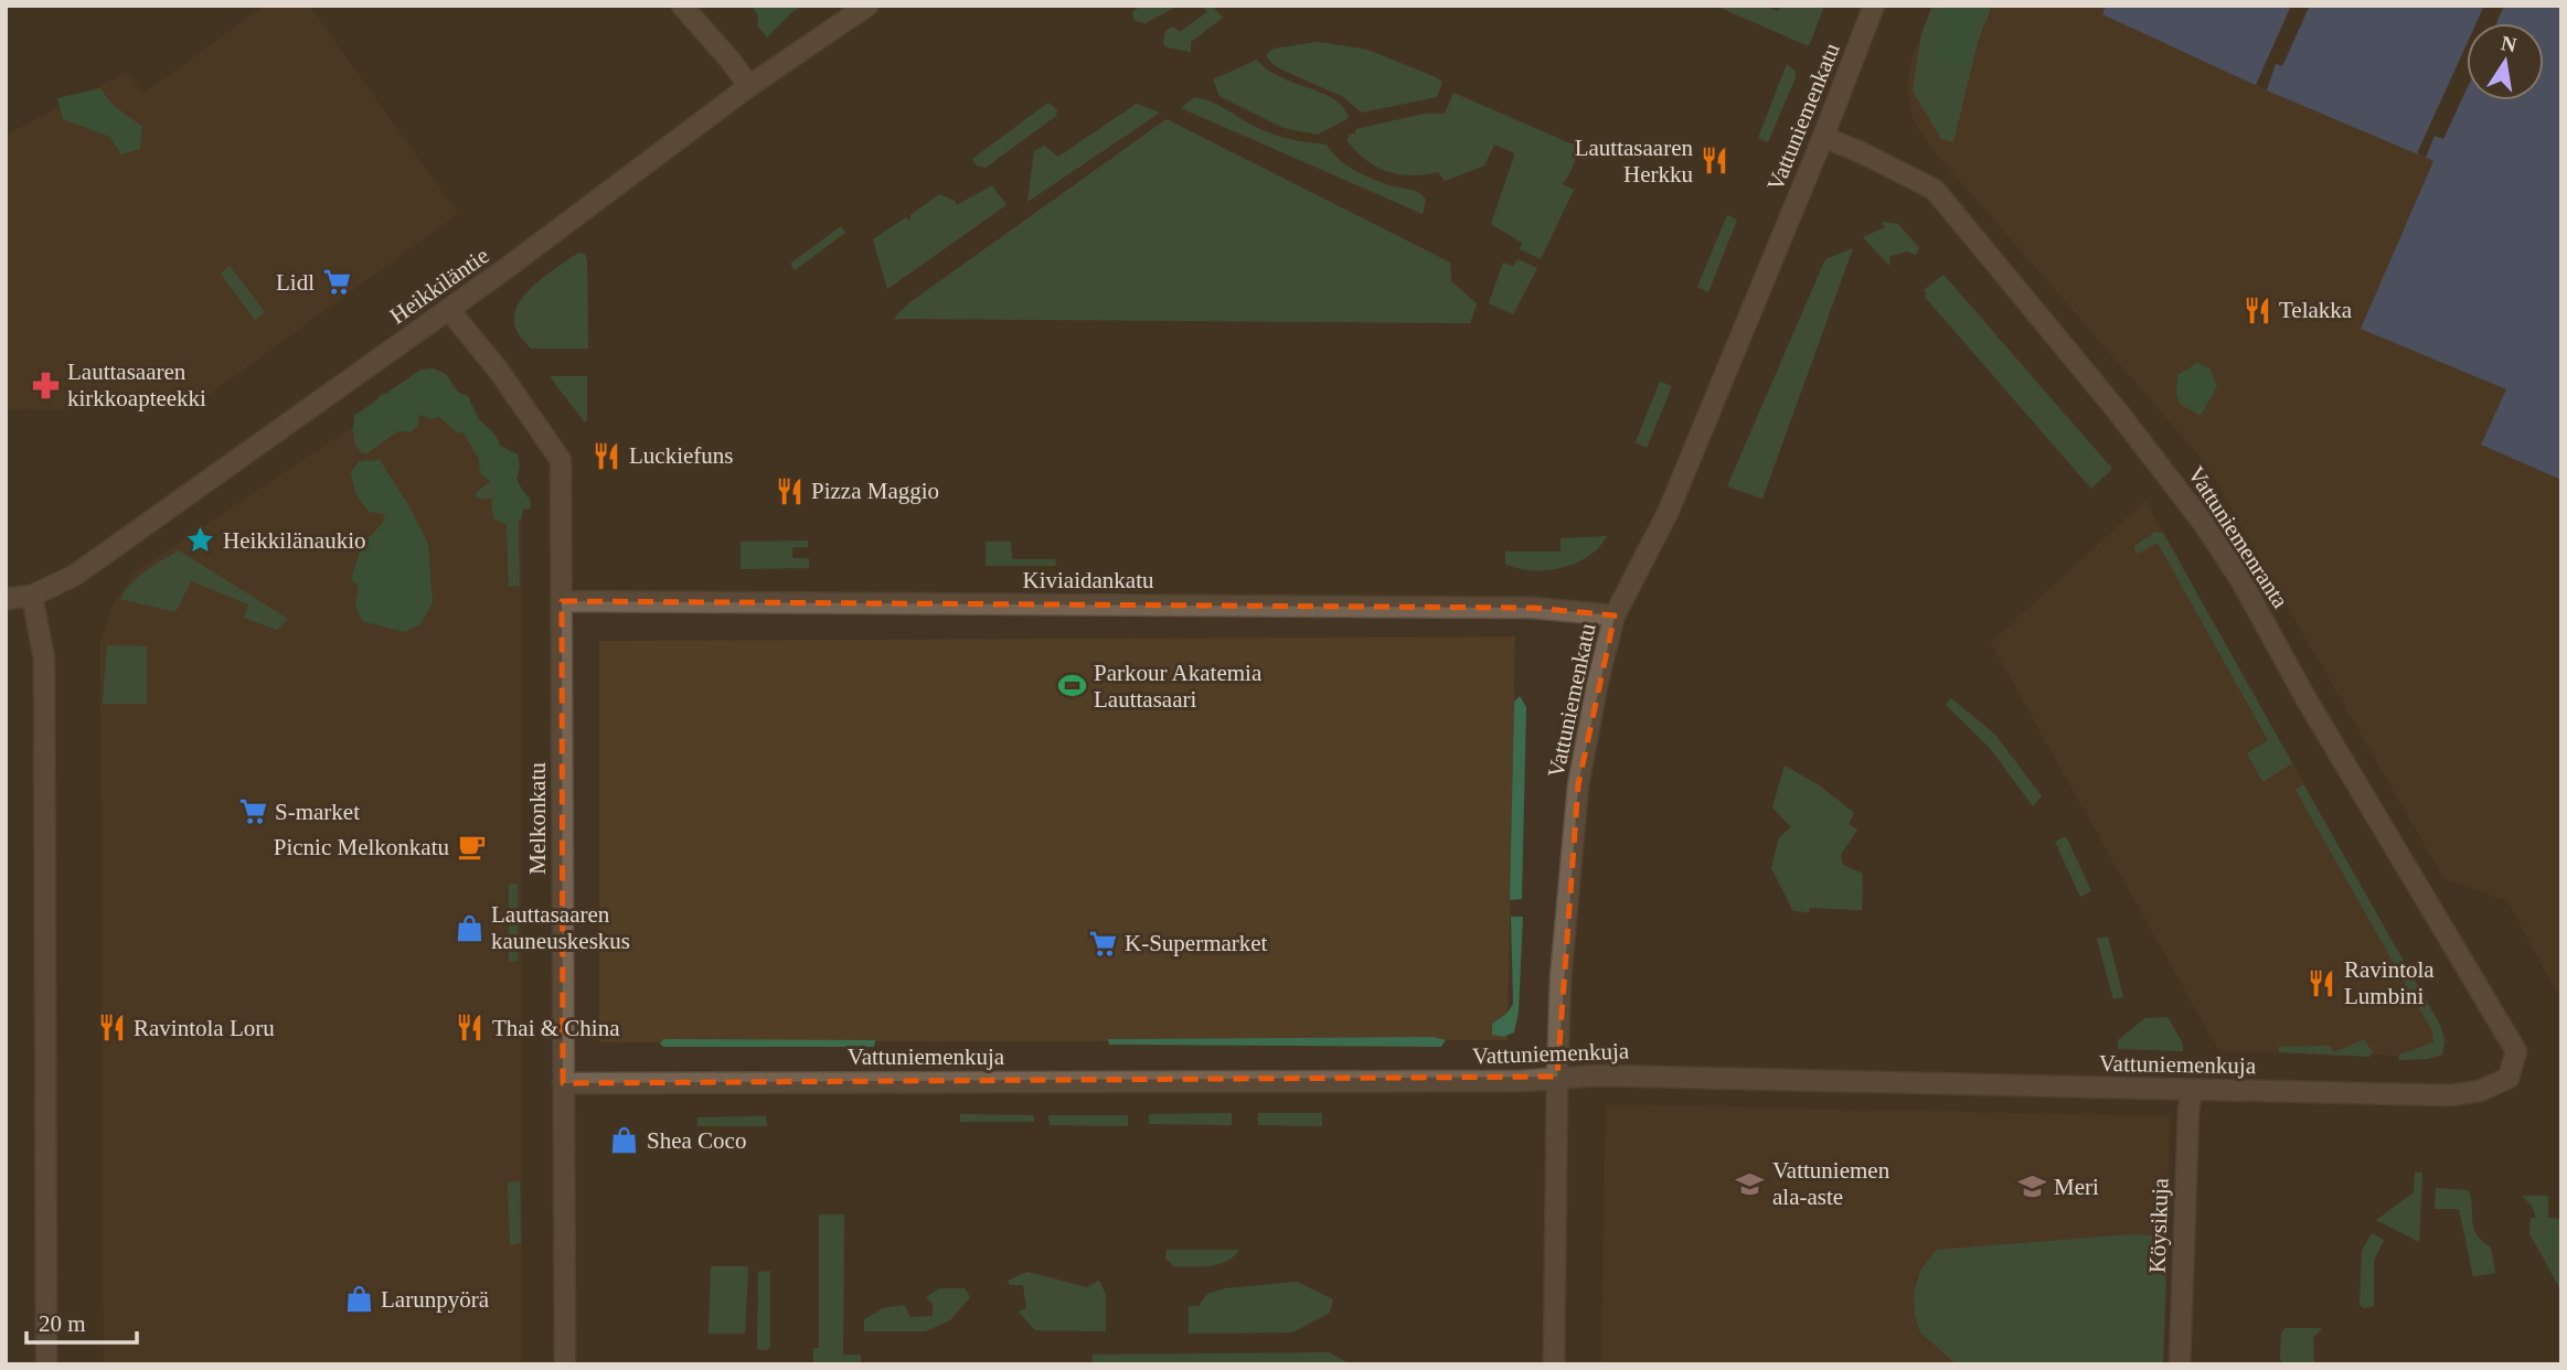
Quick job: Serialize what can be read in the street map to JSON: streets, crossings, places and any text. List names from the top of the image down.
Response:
{
  "streets": {
    "street": [
      "Vattuniemenkatu",
      "Heikkiläntie",
      "Vattuniemenranta",
      "Kiviaidankatu",
      "Melkonkatu",
      "Vattuniemenkuja",
      "Köysikuja"
    ]
  },
  "crossings": [
    ["Vattuniemenkatu", "Vattuniemenranta"],
    ["Vattuniemenkatu", "Kiviaidankatu"],
    ["Vattuniemenkatu", "Vattuniemenkuja"],
    ["Heikkiläntie", "Melkonkatu"],
    ["Vattuniemenranta", "Vattuniemenkuja"],
    ["Kiviaidankatu", "Melkonkatu"],
    ["Melkonkatu", "Vattuniemenkuja"],
    ["Vattuniemenkuja", "Köysikuja"]
  ],
  "places": {
    "restaurant": [
      "Lauttasaaren Herkku",
      "Telakka",
      "Luckiefuns",
      "Pizza Maggio",
      "Ravintola Lumbini",
      "Ravintola Loru",
      "Thai & China"
    ],
    "supermarket": ["Lidl", "S-market", "K-Supermarket"],
    "pharmacy": ["Lauttasaaren kirkkoapteekki"],
    "place": ["Heikkilänaukio"],
    "sports": ["Parkour Akatemia Lauttasaari"],
    "cafe": ["Picnic Melkonkatu"],
    "shop": ["Lauttasaaren kauneuskeskus", "Shea Coco", "Larunpyörä"],
    "school or university": ["Vattuniemen ala-aste", "Meri"]
  },
  "scale_bar": "20 m",
  "north": "top"
}
